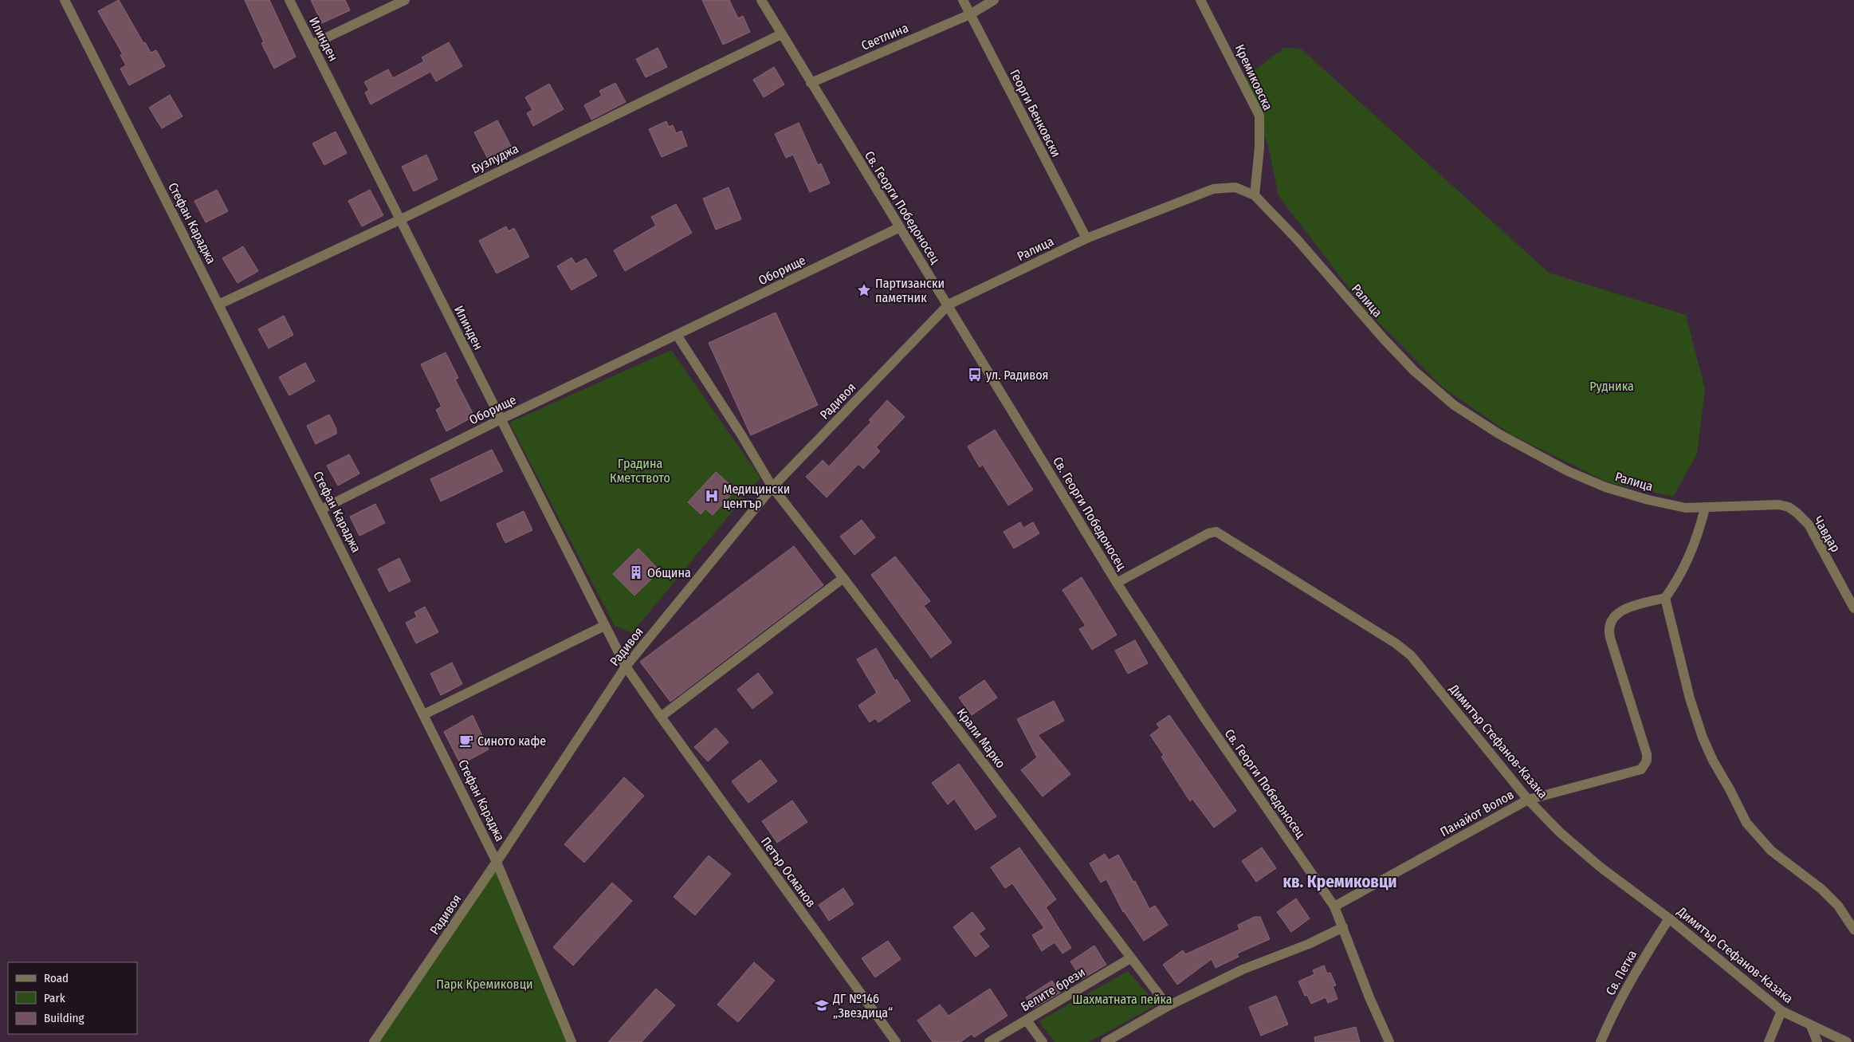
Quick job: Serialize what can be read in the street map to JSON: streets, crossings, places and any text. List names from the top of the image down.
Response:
{
  "streets": {
    "street": [
      "Светлина",
      "Илинден",
      "Кремиковска",
      "Георги Бенковски",
      "Бузлуджа",
      "Св. Георги Победоносец",
      "Стефан Караджа",
      "Ралица",
      "Оборище",
      "Радивоя",
      "Чавдар",
      "Крали Марко",
      "Димитър Стефанов-Казака",
      "Панайот Волов",
      "Петър Османов",
      "Св. Петка",
      "Белите брези"
    ]
  },
  "crossings": [
    ["Светлина", "Георги Бенковски"],
    ["Светлина", "Св. Георги Победоносец"],
    ["Илинден", "Бузлуджа"],
    ["Илинден", "Оборище"],
    ["Илинден", "Радивоя"],
    ["Илинден", "Петър Османов"],
    ["Кремиковска", "Ралица"],
    ["Георги Бенковски", "Ралица"],
    ["Бузлуджа", "Св. Георги Победоносец"],
    ["Бузлуджа", "Стефан Караджа"],
    ["Св. Георги Победоносец", "Ралица"],
    ["Св. Георги Победоносец", "Оборище"],
    ["Св. Георги Победоносец", "Радивоя"],
    ["Св. Георги Победоносец", "Димитър Стефанов-Казака"],
    ["Св. Георги Победоносец", "Панайот Волов"],
    ["Стефан Караджа", "Оборище"],
    ["Стефан Караджа", "Радивоя"],
    ["Ралица", "Радивоя"],
    ["Ралица", "Чавдар"],
    ["Радивоя", "Крали Марко"],
    ["Радивоя", "Петър Османов"],
    ["Крали Марко", "Белите брези"],
    ["Димитър Стефанов-Казака", "Панайот Волов"],
    ["Димитър Стефанов-Казака", "Св. Петка"]
  ],
  "districts": ["кв. Кремиковци"],
  "parks": [
    "Рудника",
    "Градина Кметството",
    "Парк Кремиковци",
    "Шахматната пейка"
  ],
  "places": {
    "place": ["Партизански паметник"],
    "bus stop": ["ул. Радивоя"],
    "hospital": ["Медицински център"],
    "building": ["Община"],
    "cafe": ["Синото кафе"],
    "school or university": ["ДГ №146 „Звездица“"]
  },
  "legend": ["Road", "Park", "Building"]
}
